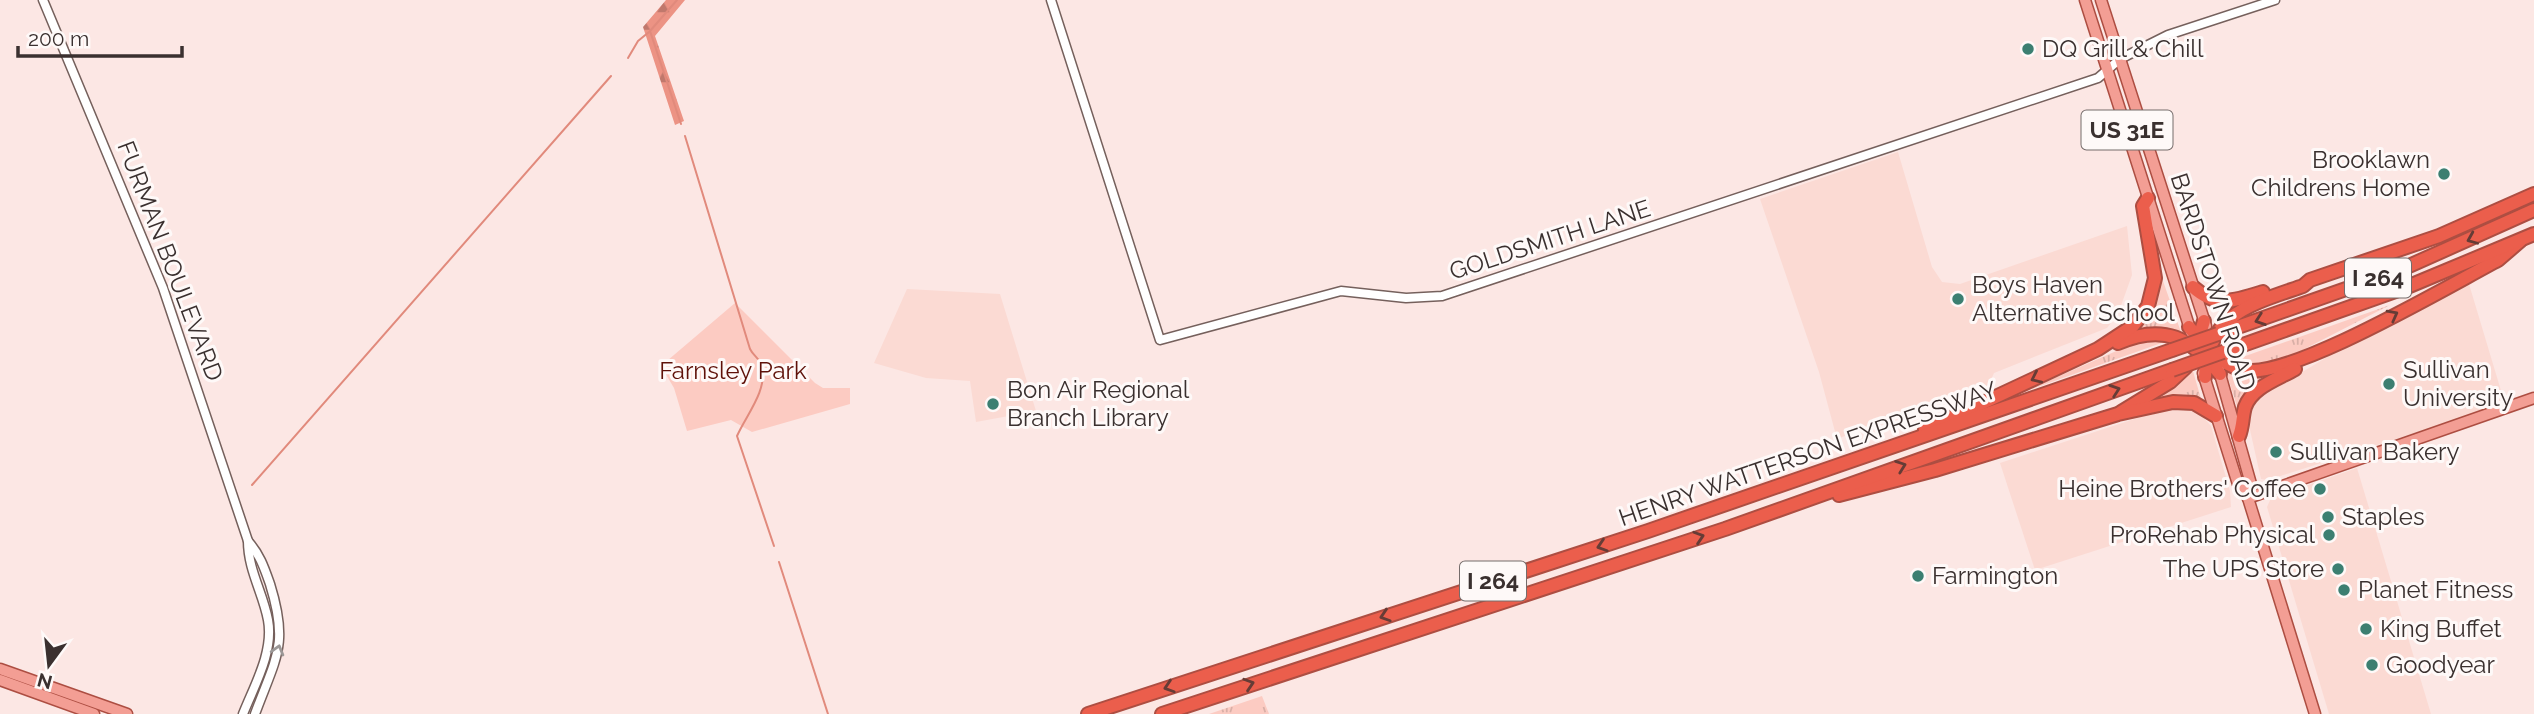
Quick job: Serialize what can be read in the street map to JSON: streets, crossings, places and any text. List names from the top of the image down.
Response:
{
  "streets": {
    "highway": ["I 264", "HENRY WATTERSON EXPRESSWAY"],
    "main road": ["US 31E", "BARDSTOWN ROAD"],
    "street": ["GOLDSMITH LANE", "FURMAN BOULEVARD"]
  },
  "crossings": [
    ["GOLDSMITH LANE", "BARDSTOWN ROAD"]
  ],
  "parks": ["Farnsley Park"],
  "places": [
    "DQ Grill & Chill",
    "Brooklawn Childrens Home",
    "Boys Haven Alternative School",
    "Sullivan University",
    "Bon Air Regional Branch Library",
    "Sullivan Bakery",
    "Heine Brothers' Coffee",
    "Staples",
    "ProRehab Physical",
    "The UPS Store",
    "Farmington",
    "Planet Fitness",
    "King Buffet",
    "Goodyear"
  ],
  "scale_bar": "200 m",
  "north": "bottom"
}
